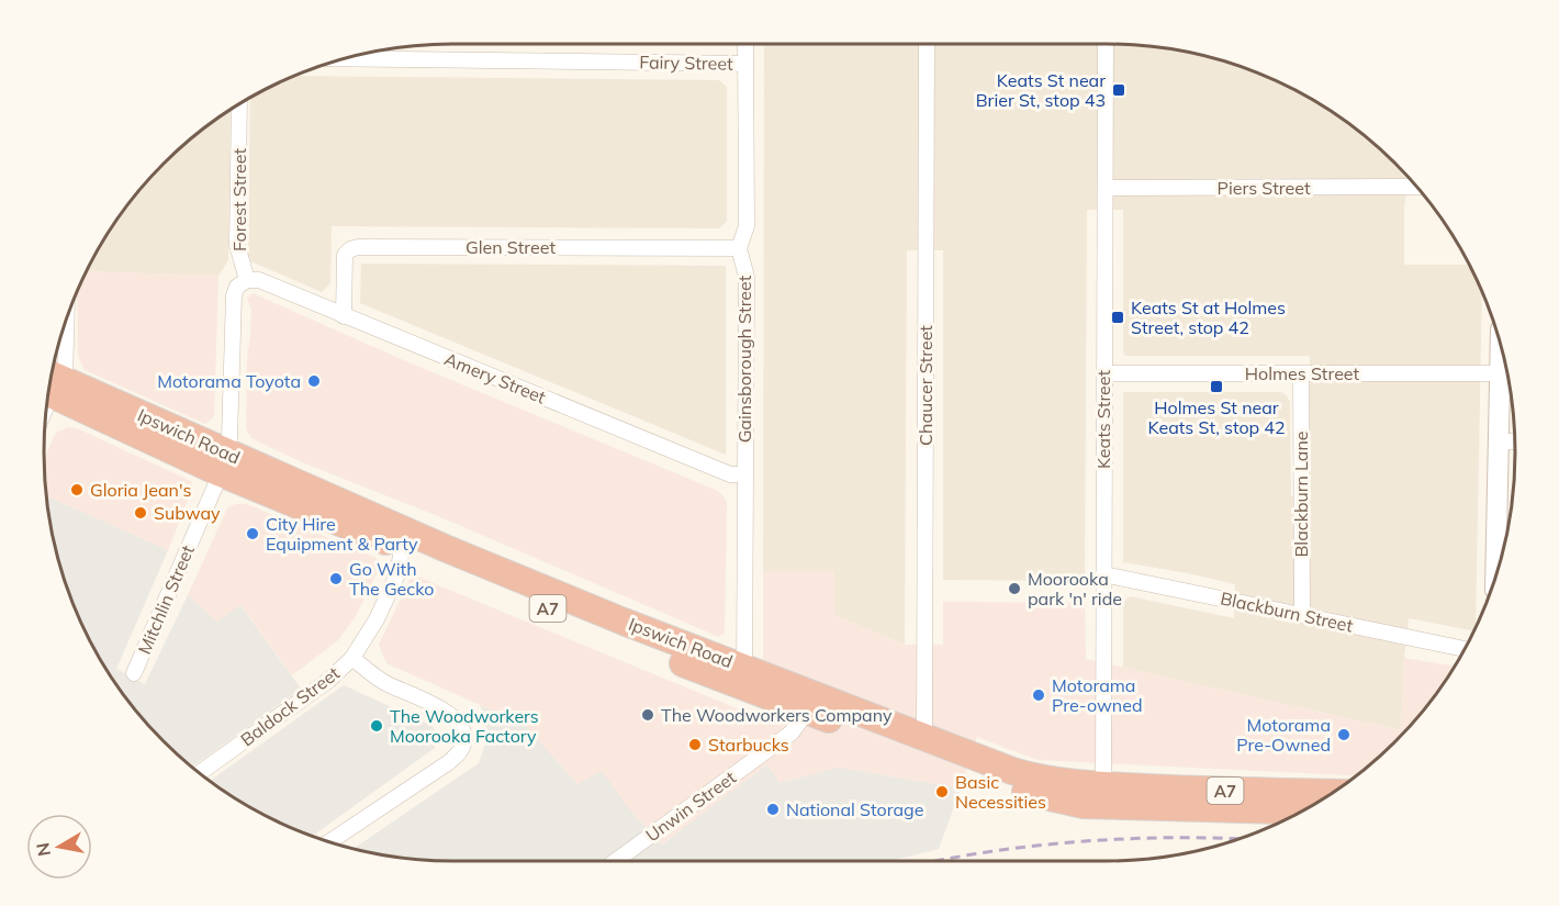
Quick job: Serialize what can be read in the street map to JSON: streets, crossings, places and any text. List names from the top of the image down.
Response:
{
  "streets": {
    "highway": ["Ipswich Road", "A7"],
    "street": [
      "Fairy Street",
      "Piers Street",
      "Forest Street",
      "Glen Street",
      "Gainsborough Street",
      "Holmes Street",
      "Amery Street",
      "Chaucer Street",
      "Keats Street",
      "Blackburn Lane",
      "Mitchlin Street",
      "Blackburn Street",
      "Baldock Street",
      "Unwin Street"
    ]
  },
  "crossings": [
    ["Fairy Street", "Gainsborough Street"],
    ["Piers Street", "Keats Street"],
    ["Forest Street", "Amery Street"],
    ["Glen Street", "Gainsborough Street"],
    ["Glen Street", "Amery Street"],
    ["Gainsborough Street", "Amery Street"],
    ["Gainsborough Street", "Ipswich Road"],
    ["Holmes Street", "Keats Street"],
    ["Holmes Street", "Blackburn Lane"],
    ["Chaucer Street", "Ipswich Road"],
    ["Keats Street", "Ipswich Road"],
    ["Keats Street", "Blackburn Street"],
    ["Ipswich Road", "Mitchlin Street"],
    ["Ipswich Road", "Baldock Street"],
    ["Ipswich Road", "Unwin Street"],
    ["Blackburn Lane", "Blackburn Street"]
  ],
  "places": {
    "transit": ["Keats St near Brier St, stop 43", "Keats St at Holmes Street, stop 42", "Holmes St near Keats St, stop 42"],
    "other": [
      "Motorama Toyota",
      "Gloria Jean's",
      "Subway",
      "City Hire Equipment & Party",
      "Go With The Gecko",
      "Moorooka park 'n' ride",
      "Motorama Pre-owned",
      "The Woodworkers Company",
      "The Woodworkers Moorooka Factory",
      "Motorama Pre-Owned",
      "Starbucks",
      "Basic Necessities",
      "National Storage"
    ]
  },
  "north": "left"
}
